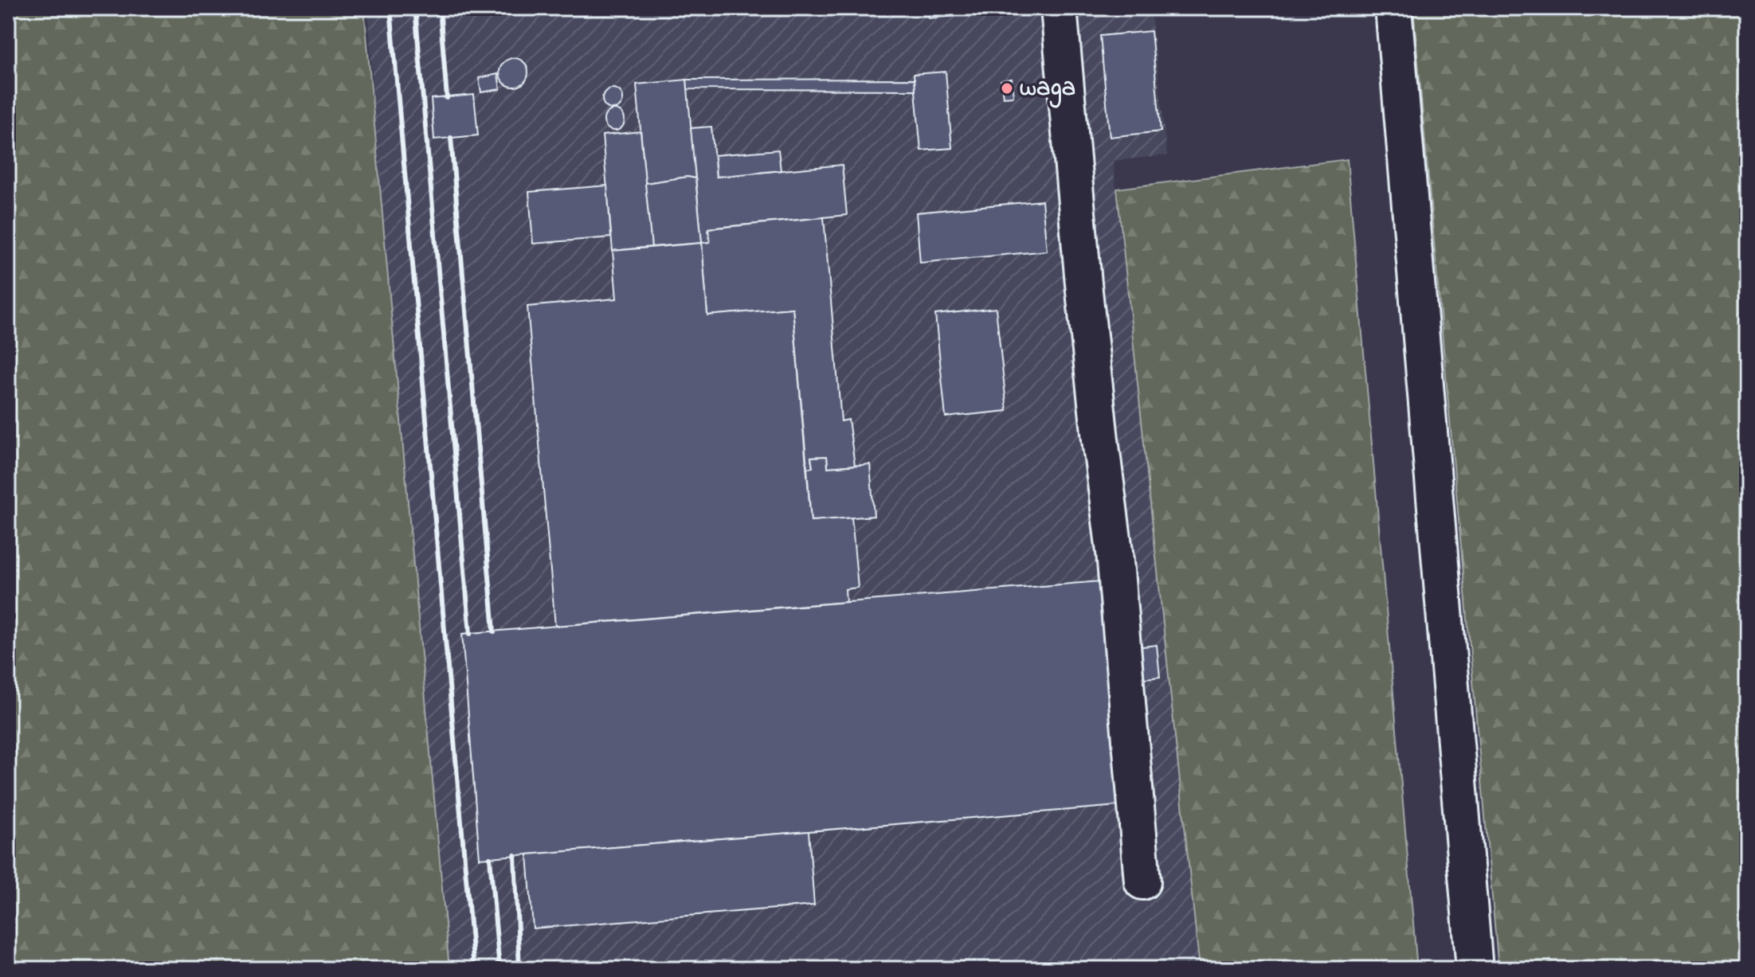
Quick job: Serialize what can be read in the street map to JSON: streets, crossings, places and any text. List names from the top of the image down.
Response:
{
  "places": ["waga"]
}
